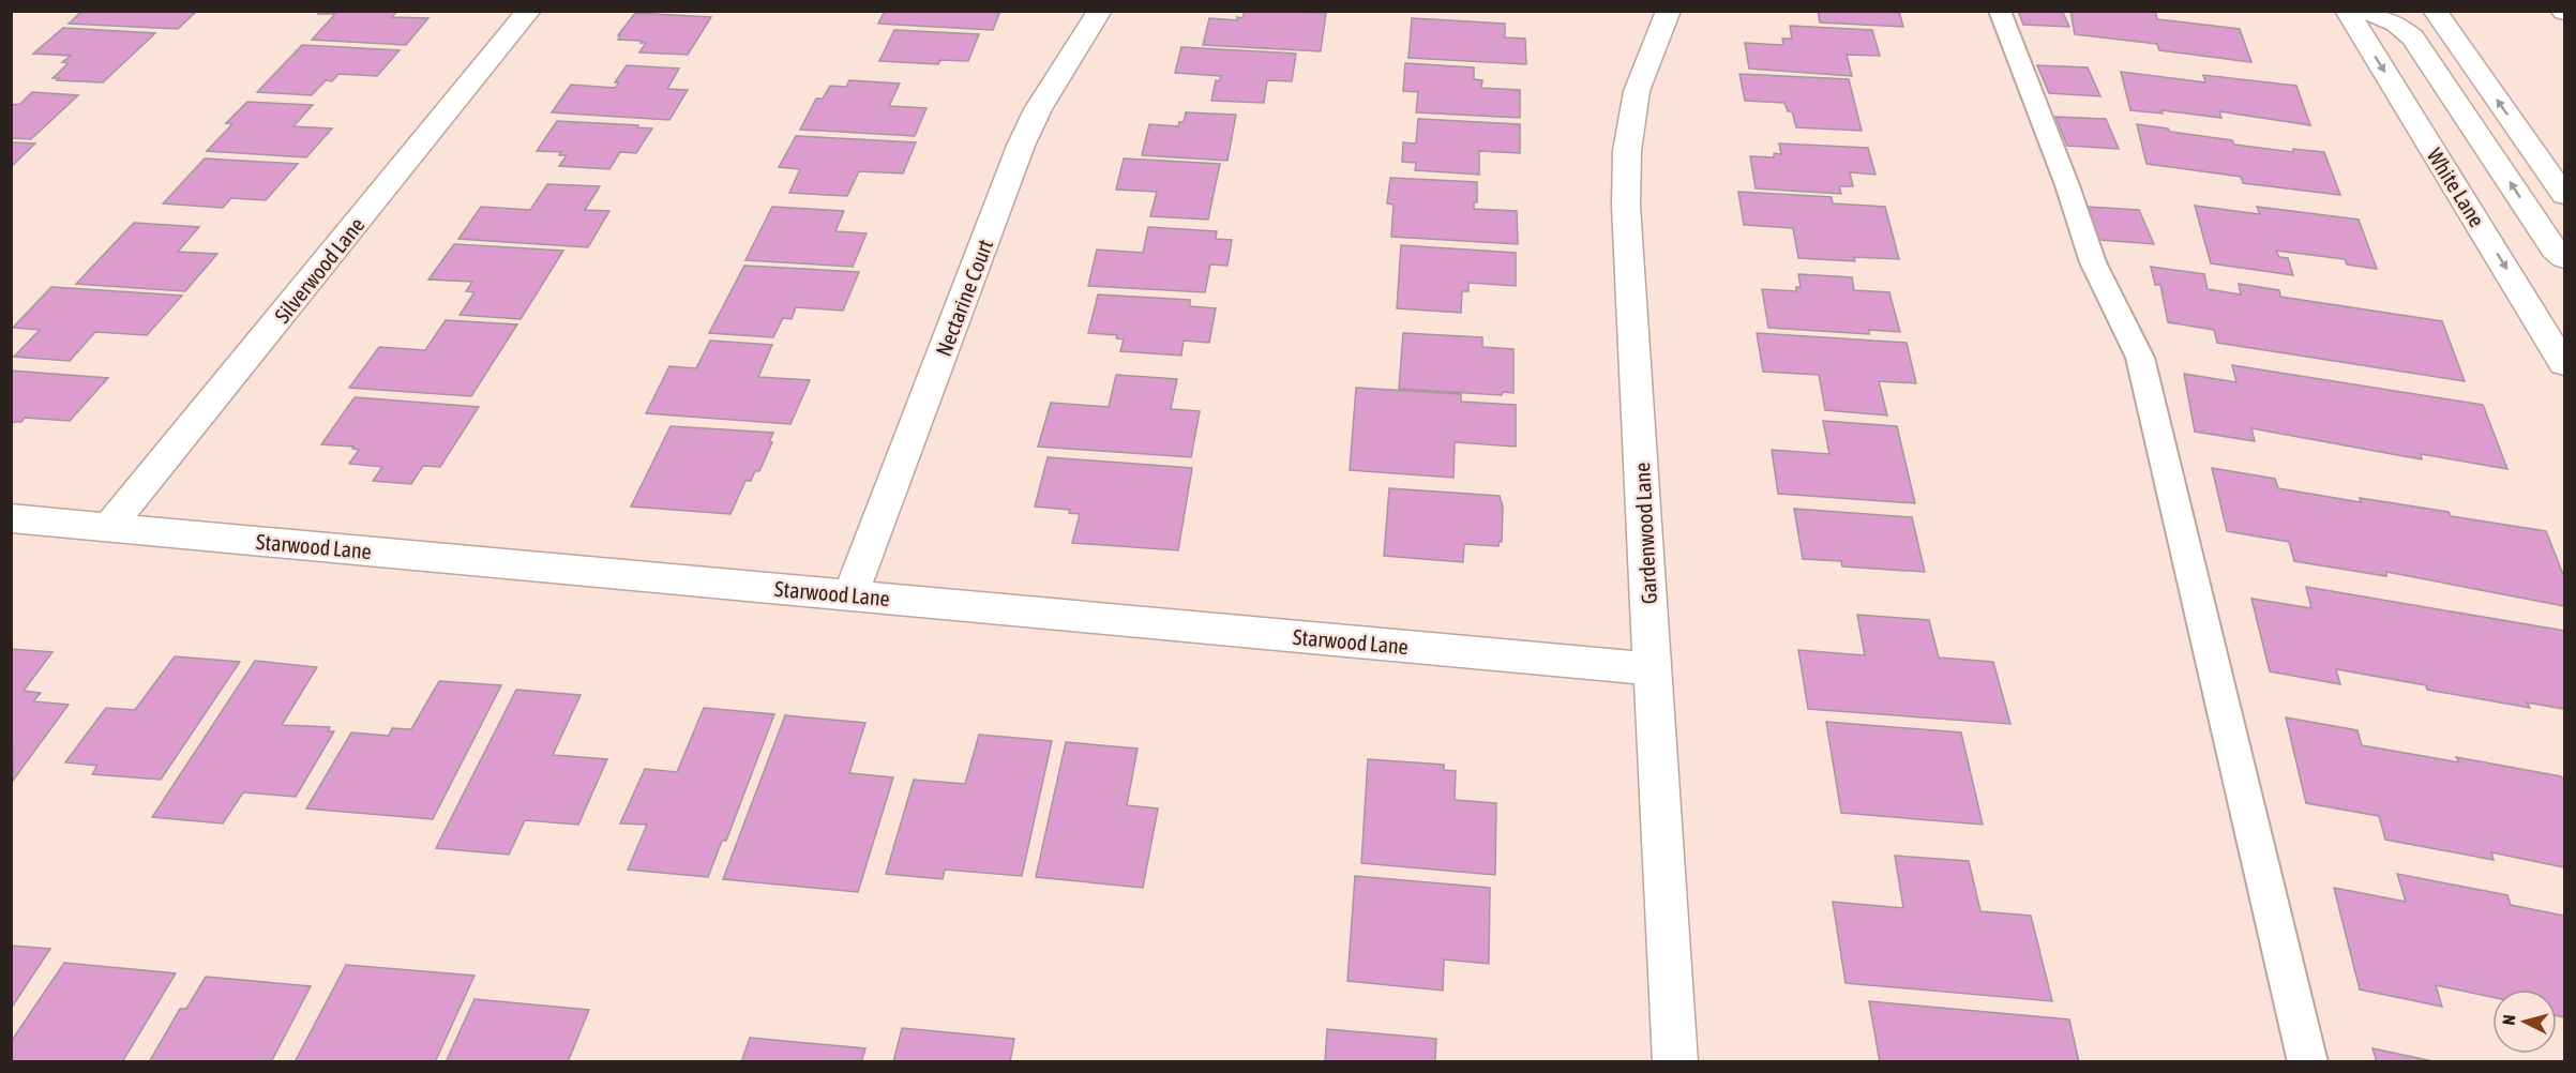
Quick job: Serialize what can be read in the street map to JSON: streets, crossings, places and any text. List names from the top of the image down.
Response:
{
  "streets": {
    "street": [
      "White Lane",
      "Silverwood Lane",
      "Nectarine Court",
      "Gardenwood Lane",
      "Starwood Lane"
    ]
  },
  "crossings": [
    ["Silverwood Lane", "Starwood Lane"],
    ["Nectarine Court", "Starwood Lane"],
    ["Gardenwood Lane", "Starwood Lane"]
  ],
  "north": "left"
}
